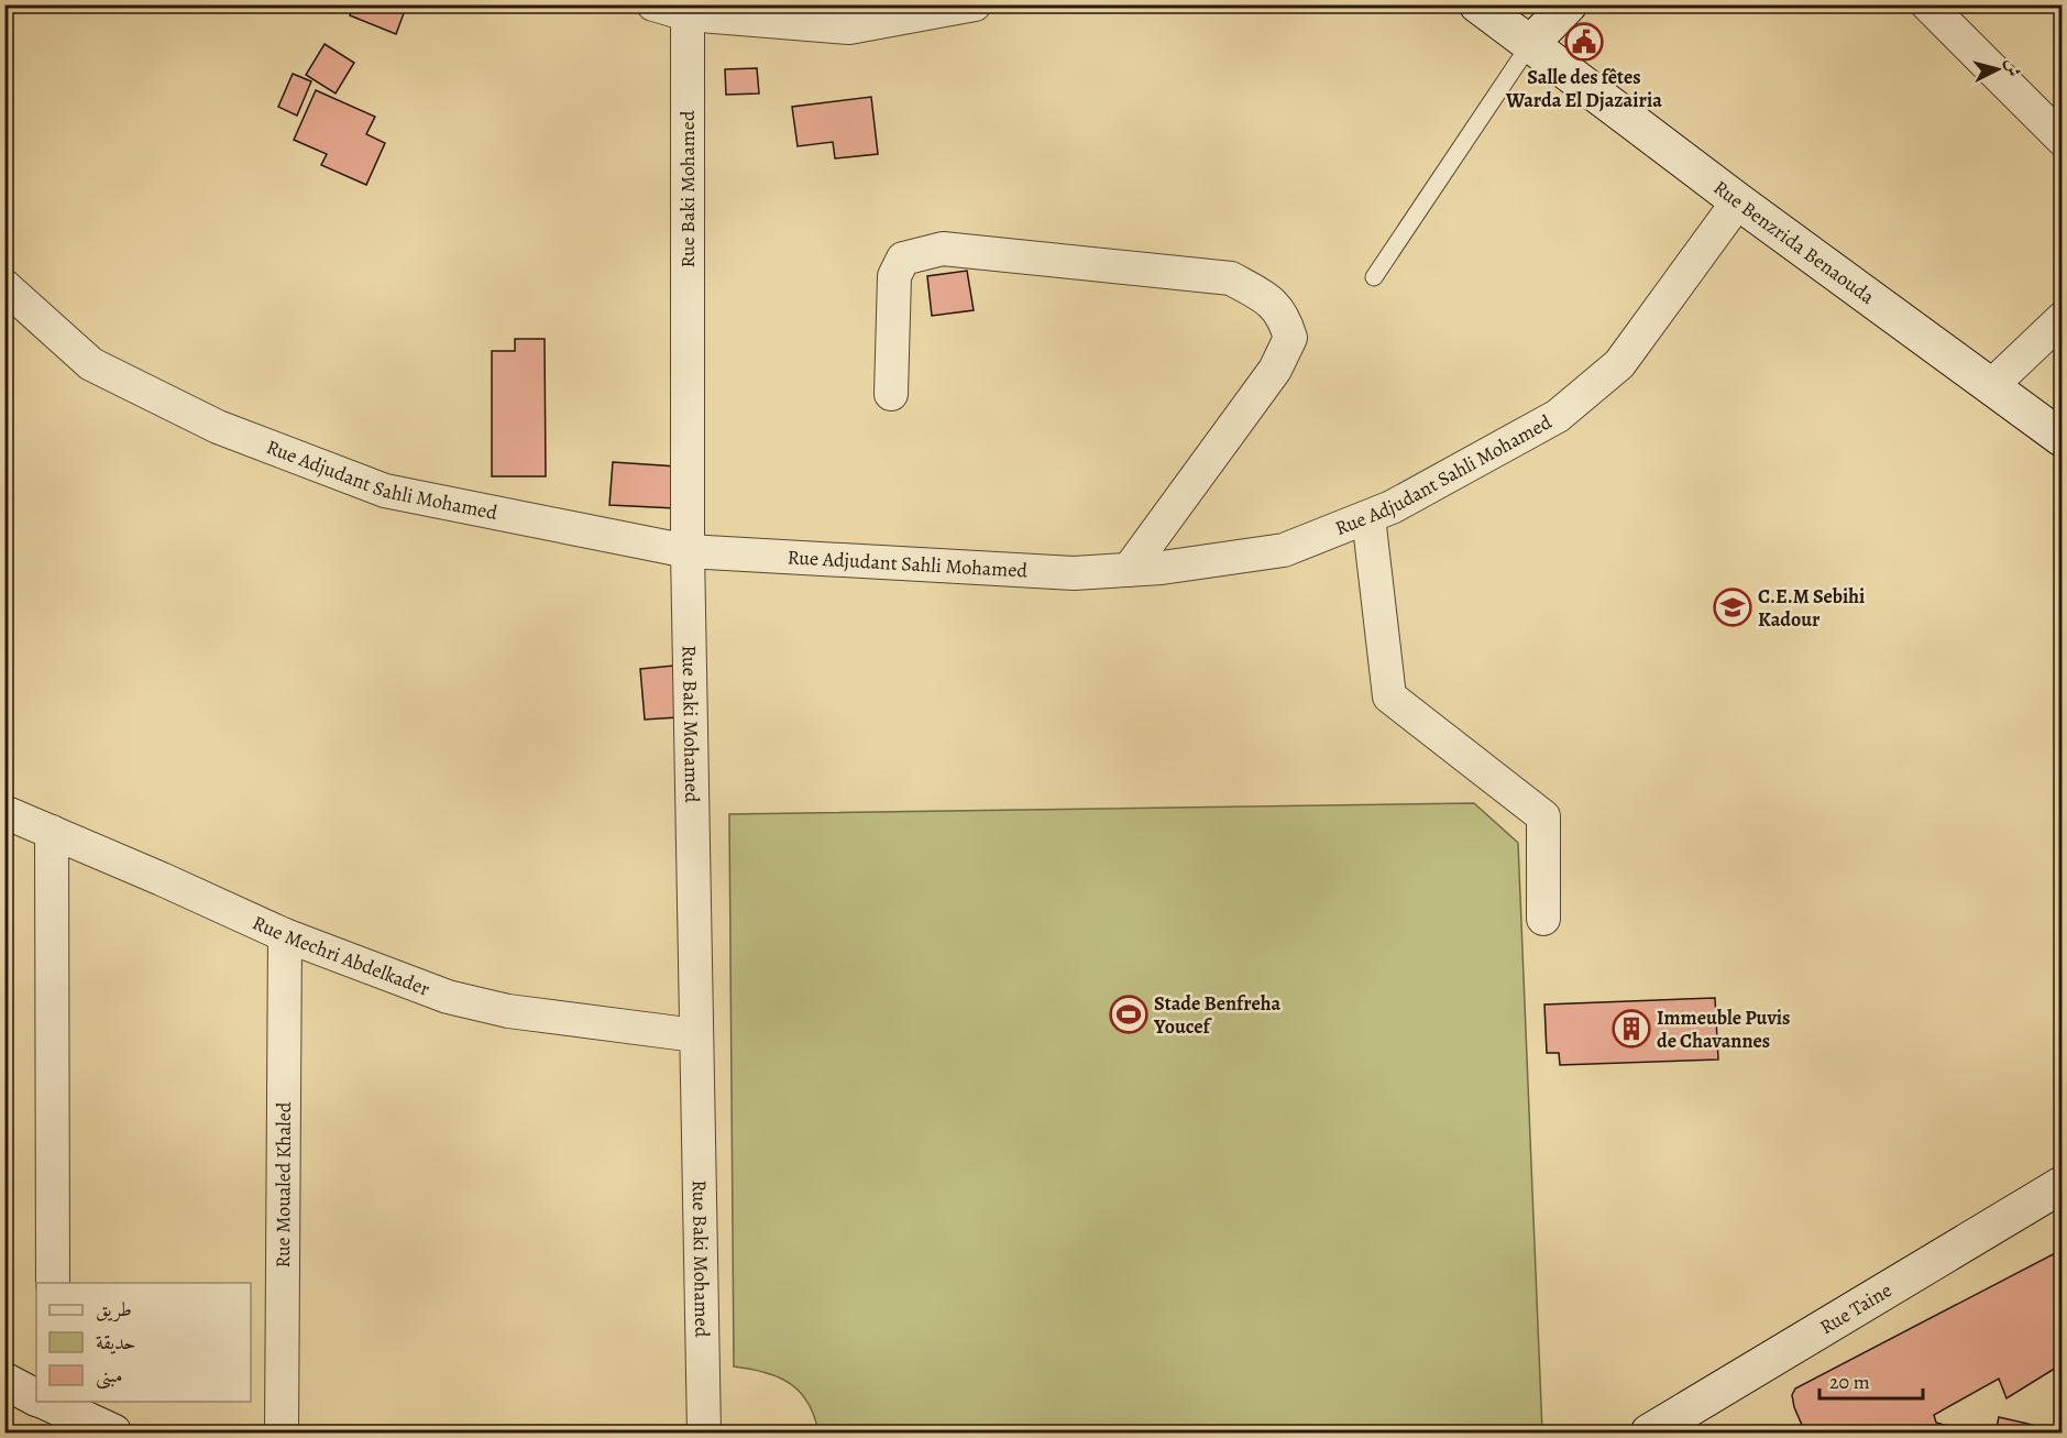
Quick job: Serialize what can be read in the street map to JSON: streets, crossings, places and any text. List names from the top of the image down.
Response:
{
  "streets": {
    "street": [
      "Rue Baki Mohamed",
      "Rue Benzrida Benaouda",
      "Rue Adjudant Sahli Mohamed",
      "Rue Mechri Abdelkader",
      "Rue Moualed Khaled",
      "Rue Taine"
    ]
  },
  "crossings": [
    ["Rue Baki Mohamed", "Rue Adjudant Sahli Mohamed"],
    ["Rue Baki Mohamed", "Rue Mechri Abdelkader"],
    ["Rue Benzrida Benaouda", "Rue Adjudant Sahli Mohamed"],
    ["Rue Mechri Abdelkader", "Rue Moualed Khaled"]
  ],
  "places": {
    "public building": ["Salle des fêtes Warda El Djazairia"],
    "school or university": ["C.E.M Sebihi Kadour"],
    "sports": ["Stade Benfreha Youcef"],
    "building": ["Immeuble Puvis de Chavannes"]
  },
  "legend": ["طريق", "حديقة", "مبنى"],
  "scale_bar": "20 m",
  "north": "right"
}
